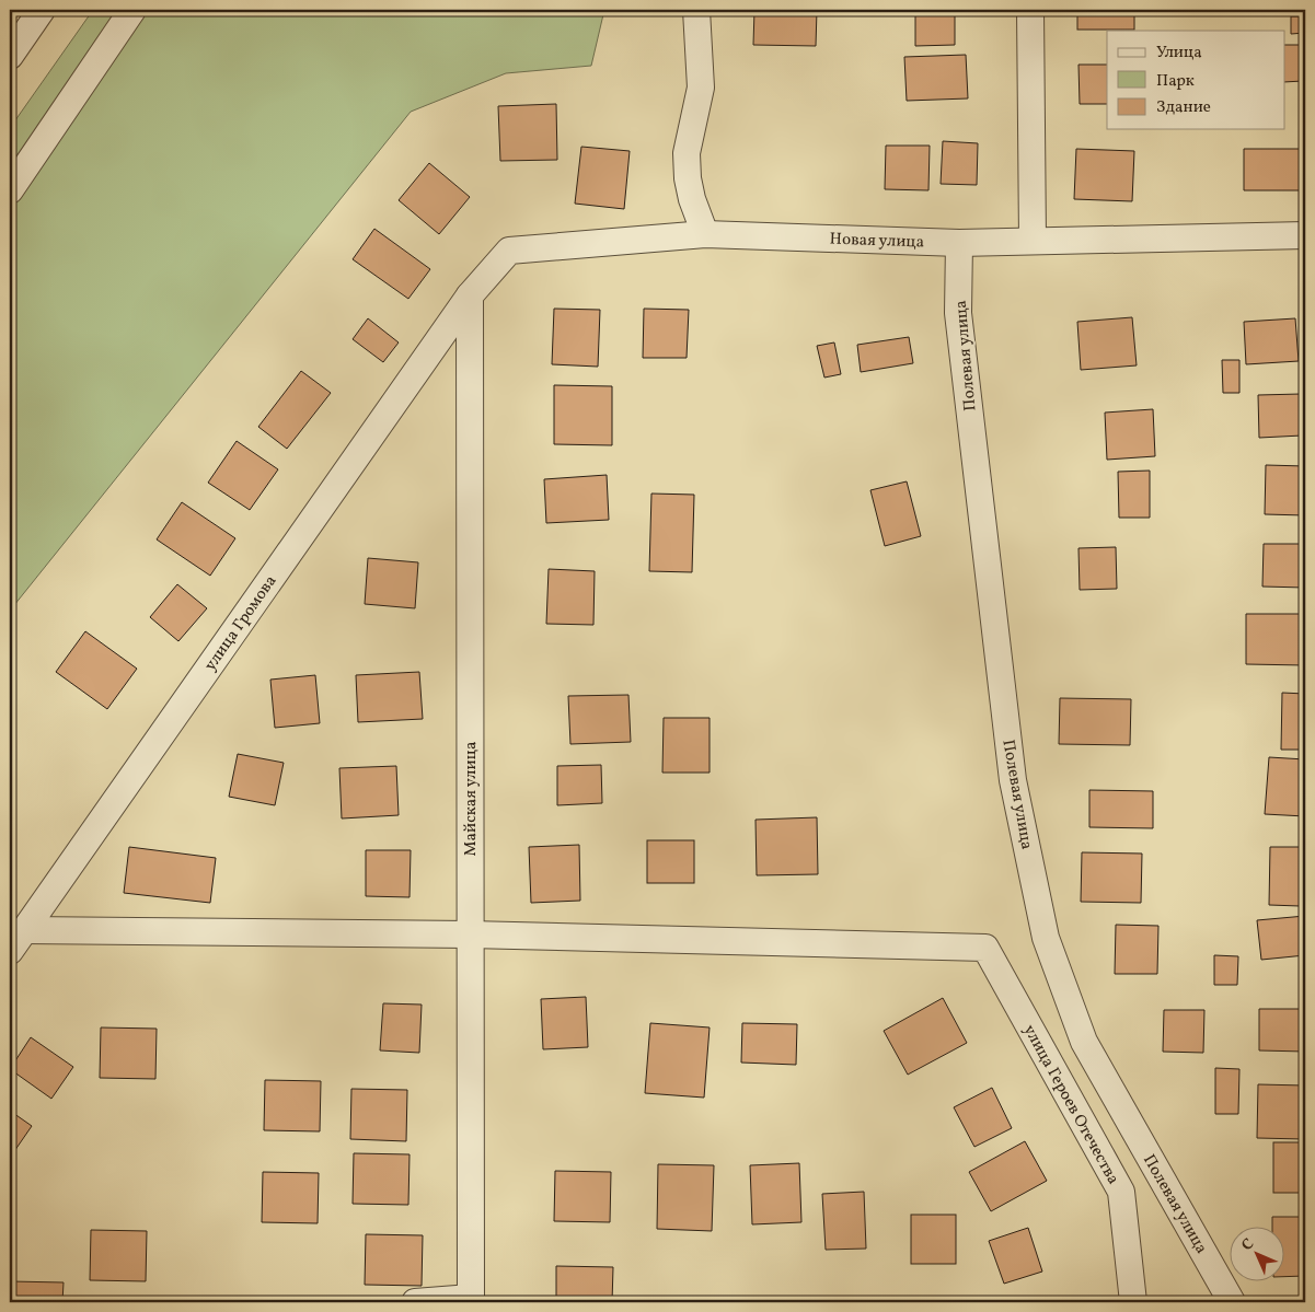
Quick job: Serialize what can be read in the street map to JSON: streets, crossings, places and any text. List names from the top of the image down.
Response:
{
  "streets": {
    "street": [
      "Новая улица",
      "Полевая улица",
      "улица Громова",
      "Майская улица",
      "улица Героев Отечества"
    ]
  },
  "crossings": [
    ["Новая улица", "Полевая улица"],
    ["Новая улица", "улица Громова"],
    ["Новая улица", "Майская улица"],
    ["улица Громова", "Майская улица"],
    ["Майская улица", "улица Героев Отечества"]
  ],
  "legend": ["Улица", "Парк", "Здание"],
  "north": "top left"
}
